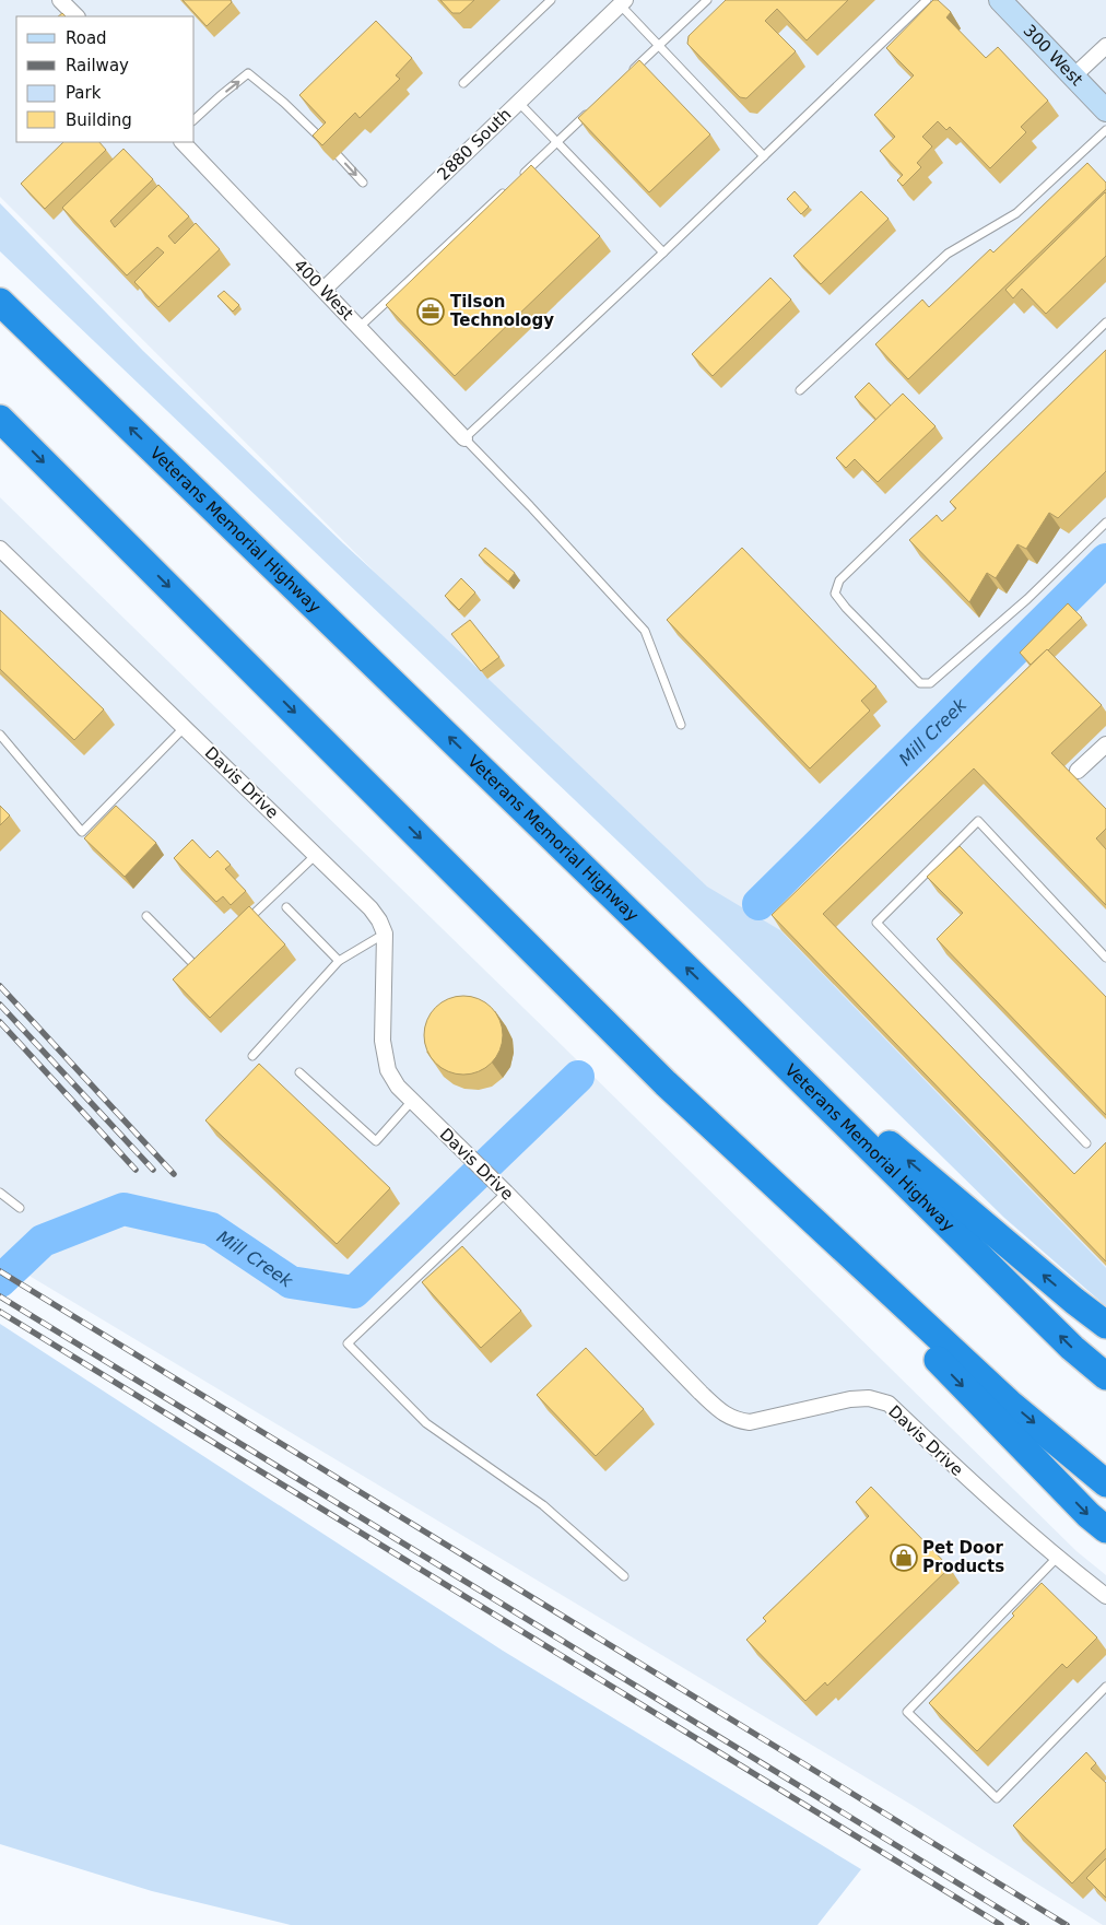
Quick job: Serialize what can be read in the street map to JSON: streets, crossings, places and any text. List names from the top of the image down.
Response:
{
  "streets": {
    "highway": ["Veterans Memorial Highway"],
    "main road": ["300 West"],
    "street": ["2880 South", "400 West", "Davis Drive"]
  },
  "crossings": [
    ["2880 South", "400 West"]
  ],
  "water": ["Mill Creek"],
  "places": {
    "office": ["Tilson Technology"],
    "shop": ["Pet Door Products"]
  },
  "legend": [
    "Road",
    "Railway",
    "Park",
    "Building"
  ]
}
